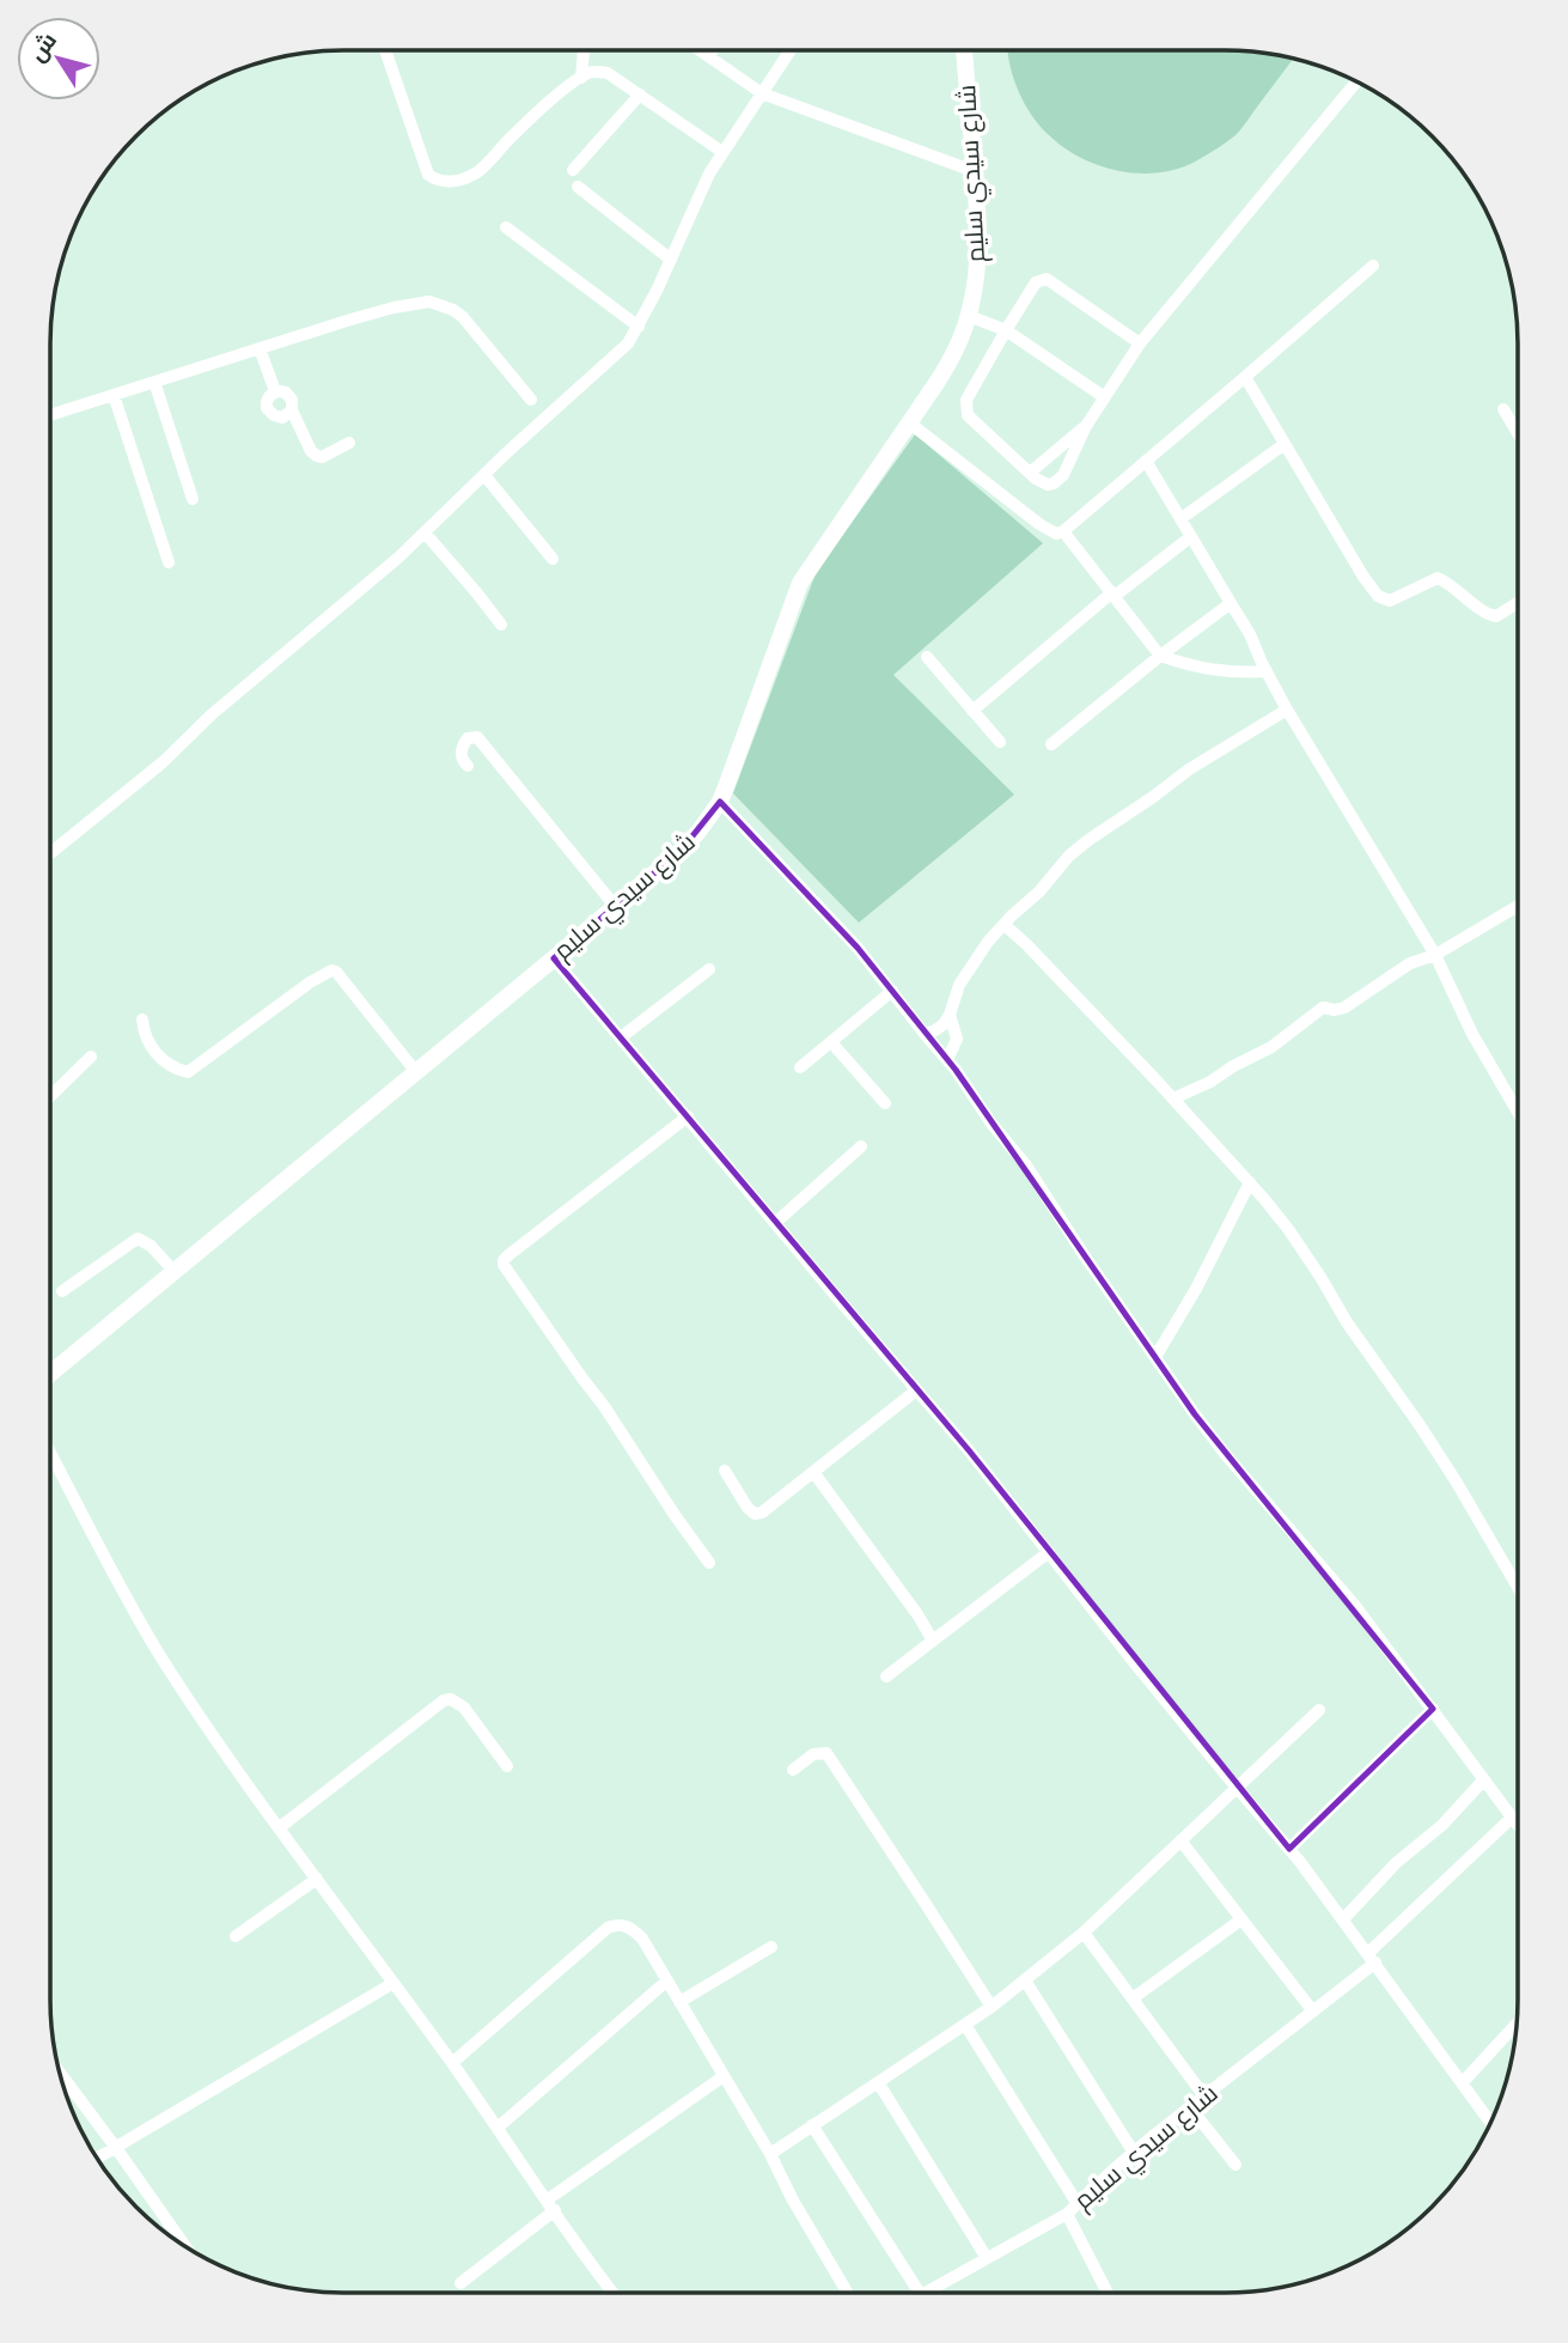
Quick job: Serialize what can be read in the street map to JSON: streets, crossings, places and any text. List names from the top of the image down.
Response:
{
  "streets": {
    "main road": ["شارع سيدي سليم"]
  },
  "north": "top left"
}
